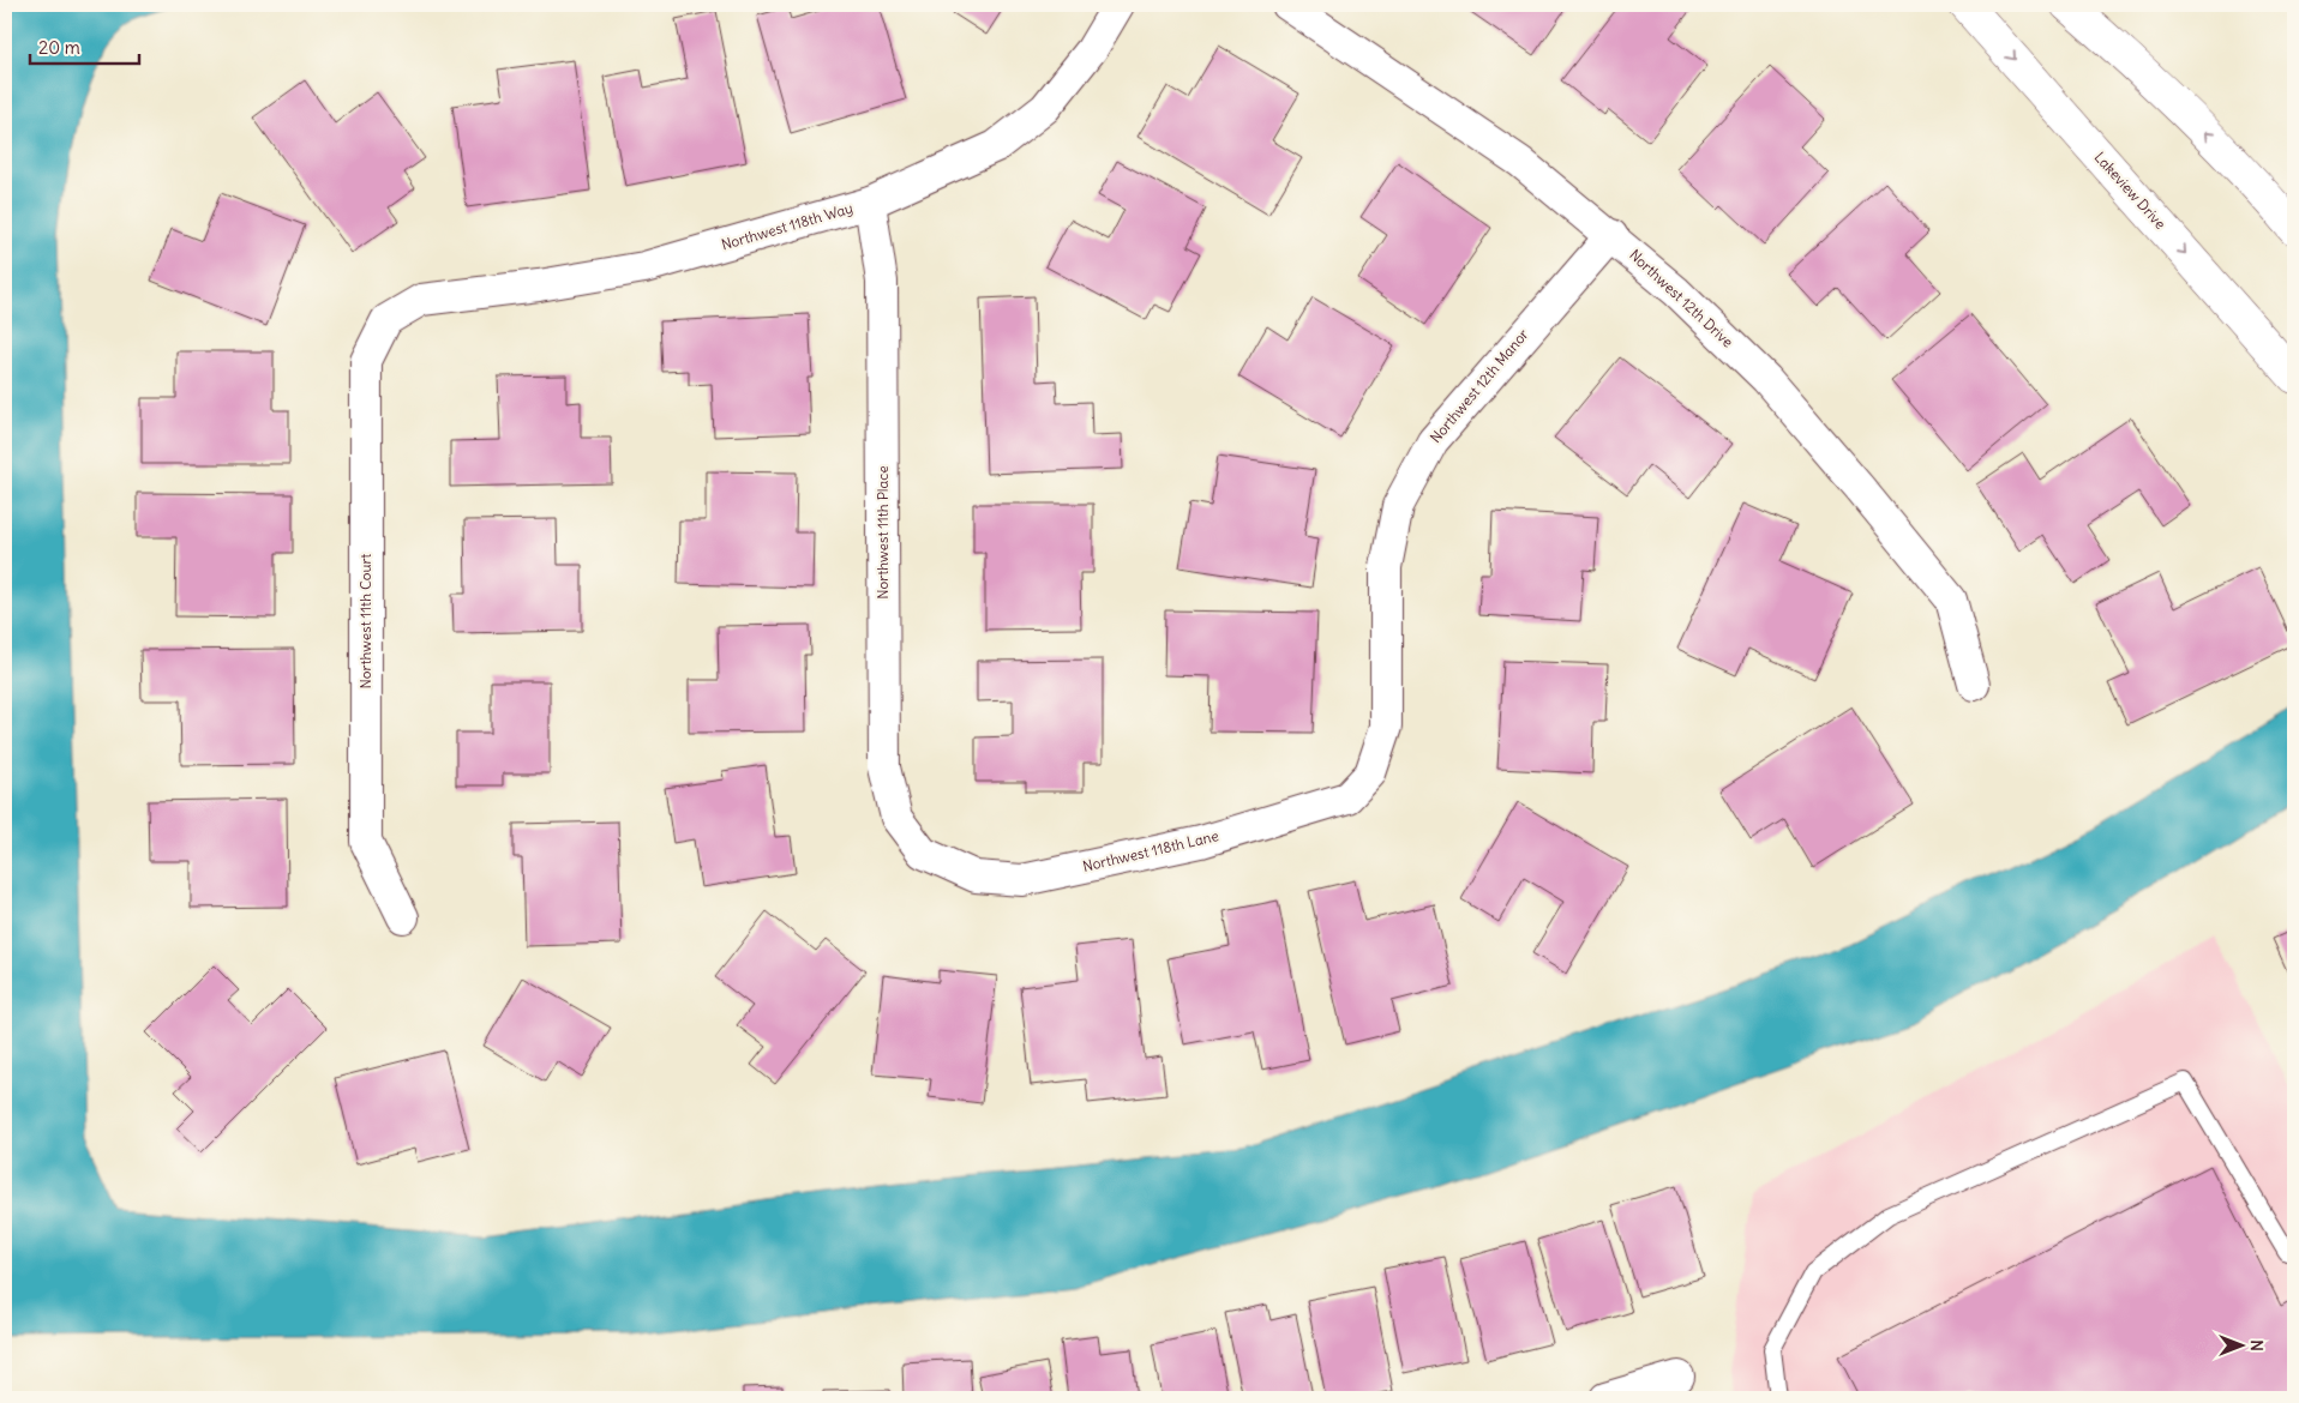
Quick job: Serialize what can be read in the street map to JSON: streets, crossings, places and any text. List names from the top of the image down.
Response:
{
  "streets": {
    "street": [
      "Lakeview Drive",
      "Northwest 118th Way",
      "Northwest 12th Drive",
      "Northwest 12th Manor",
      "Northwest 11th Place",
      "Northwest 11th Court",
      "Northwest 118th Lane"
    ]
  },
  "crossings": [
    ["Northwest 118th Way", "Northwest 11th Place"],
    ["Northwest 118th Way", "Northwest 11th Court"],
    ["Northwest 12th Drive", "Northwest 12th Manor"],
    ["Northwest 12th Manor", "Northwest 118th Lane"],
    ["Northwest 11th Place", "Northwest 118th Lane"]
  ],
  "scale_bar": "20 m",
  "north": "right"
}
